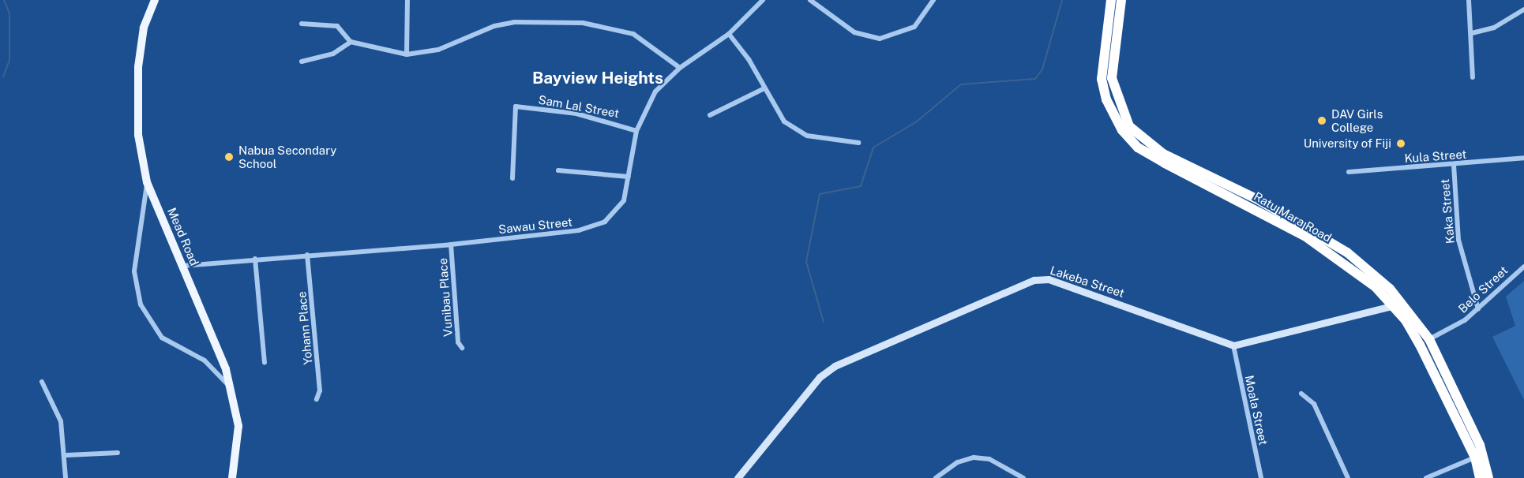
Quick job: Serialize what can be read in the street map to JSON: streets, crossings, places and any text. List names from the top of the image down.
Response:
{
  "streets": {
    "highway": ["Ratu Mara Road"],
    "main road": ["Mead Road", "Lakeba Street"],
    "street": [
      "Sam Lal Street",
      "Kula Street",
      "Kaka Street",
      "Sawau Street",
      "Belo Street",
      "Vunibau Place",
      "Yohann Place",
      "Moala Street"
    ]
  },
  "crossings": [
    ["Sam Lal Street", "Sawau Street"],
    ["Kula Street", "Kaka Street"],
    ["Kaka Street", "Belo Street"],
    ["Ratu Mara Road", "Belo Street"],
    ["Sawau Street", "Mead Road"],
    ["Sawau Street", "Vunibau Place"],
    ["Sawau Street", "Yohann Place"],
    ["Lakeba Street", "Moala Street"]
  ],
  "districts": ["Bayview Heights"],
  "places": ["DAV Girls College", "University of Fiji", "Nabua Secondary School"]
}
